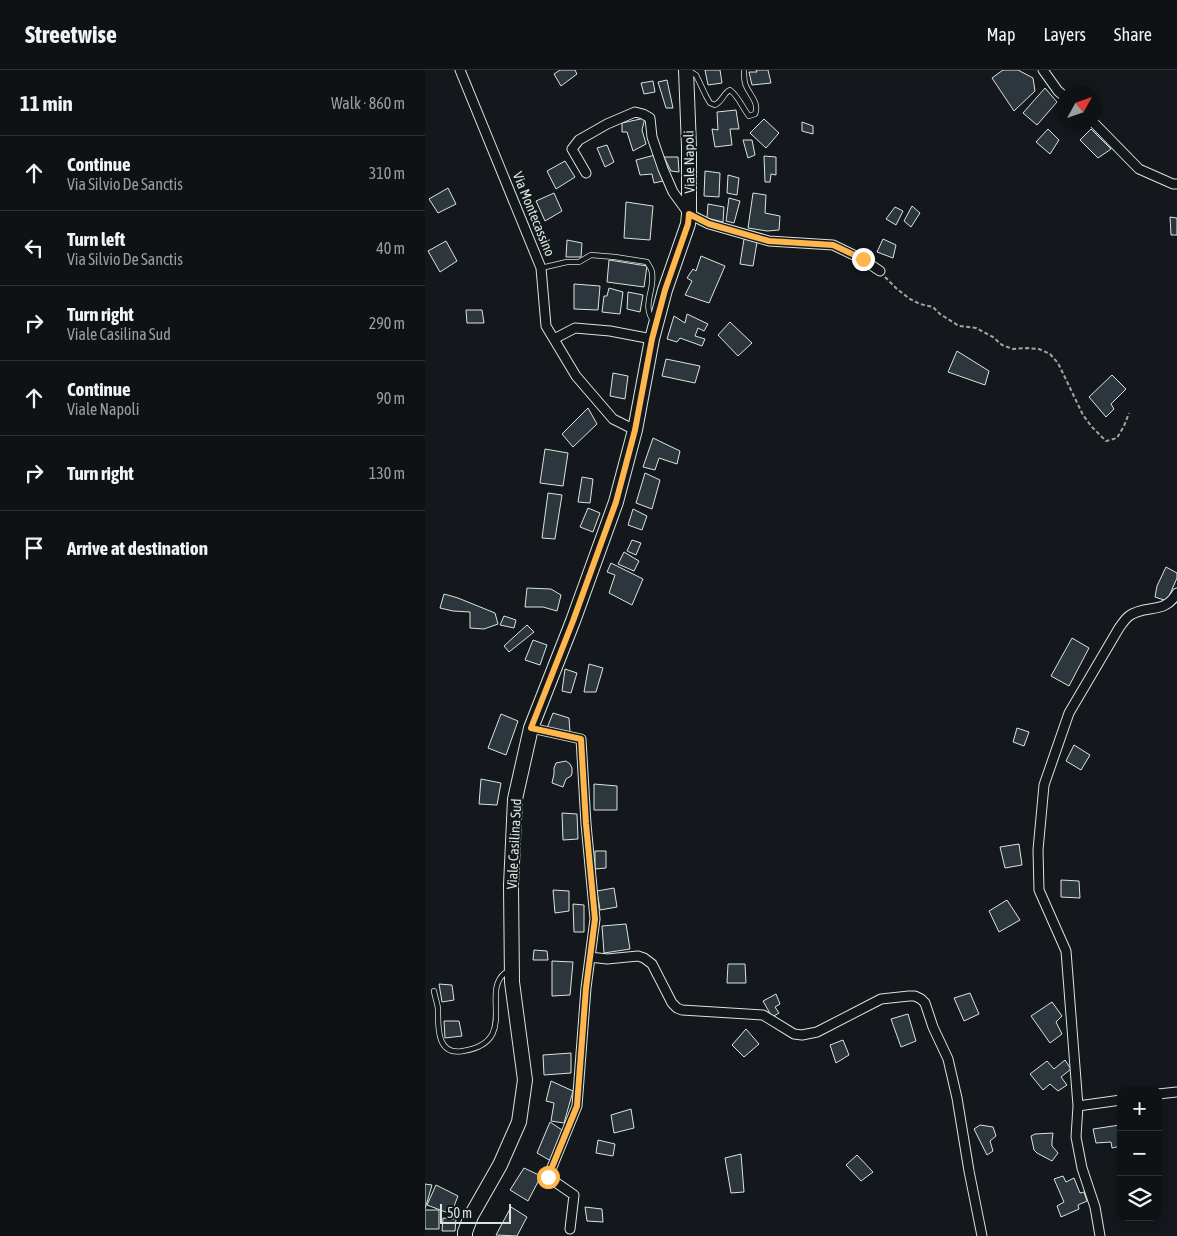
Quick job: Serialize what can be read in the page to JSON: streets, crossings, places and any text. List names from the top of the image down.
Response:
{
  "streets": {
    "main road": ["Viale Napoli", "Viale Casilina Sud"],
    "street": ["Via Montecassino"]
  },
  "crossings": [
    ["Viale Napoli", "Viale Casilina Sud"],
    ["Via Montecassino", "Viale Casilina Sud"]
  ],
  "scale_bar": "50 m",
  "north": "top right",
  "page": {
    "header": "Streetwise",
    "nav": ["Map", "Layers", "Share"],
    "heading": ["11 min", "Walk · 860 m"],
    "list": [
      ["Continue", "Via Silvio De Sanctis", "310 m"],
      ["Turn left", "Via Silvio De Sanctis", "40 m"],
      ["Turn right", "Viale Casilina Sud", "290 m"],
      ["Continue", "Viale Napoli", "90 m"],
      ["Turn right", "130 m"],
      "Arrive at destination"
    ],
    "map_buttons": ["+", "−"],
    "scale": "50 m"
  }
}
